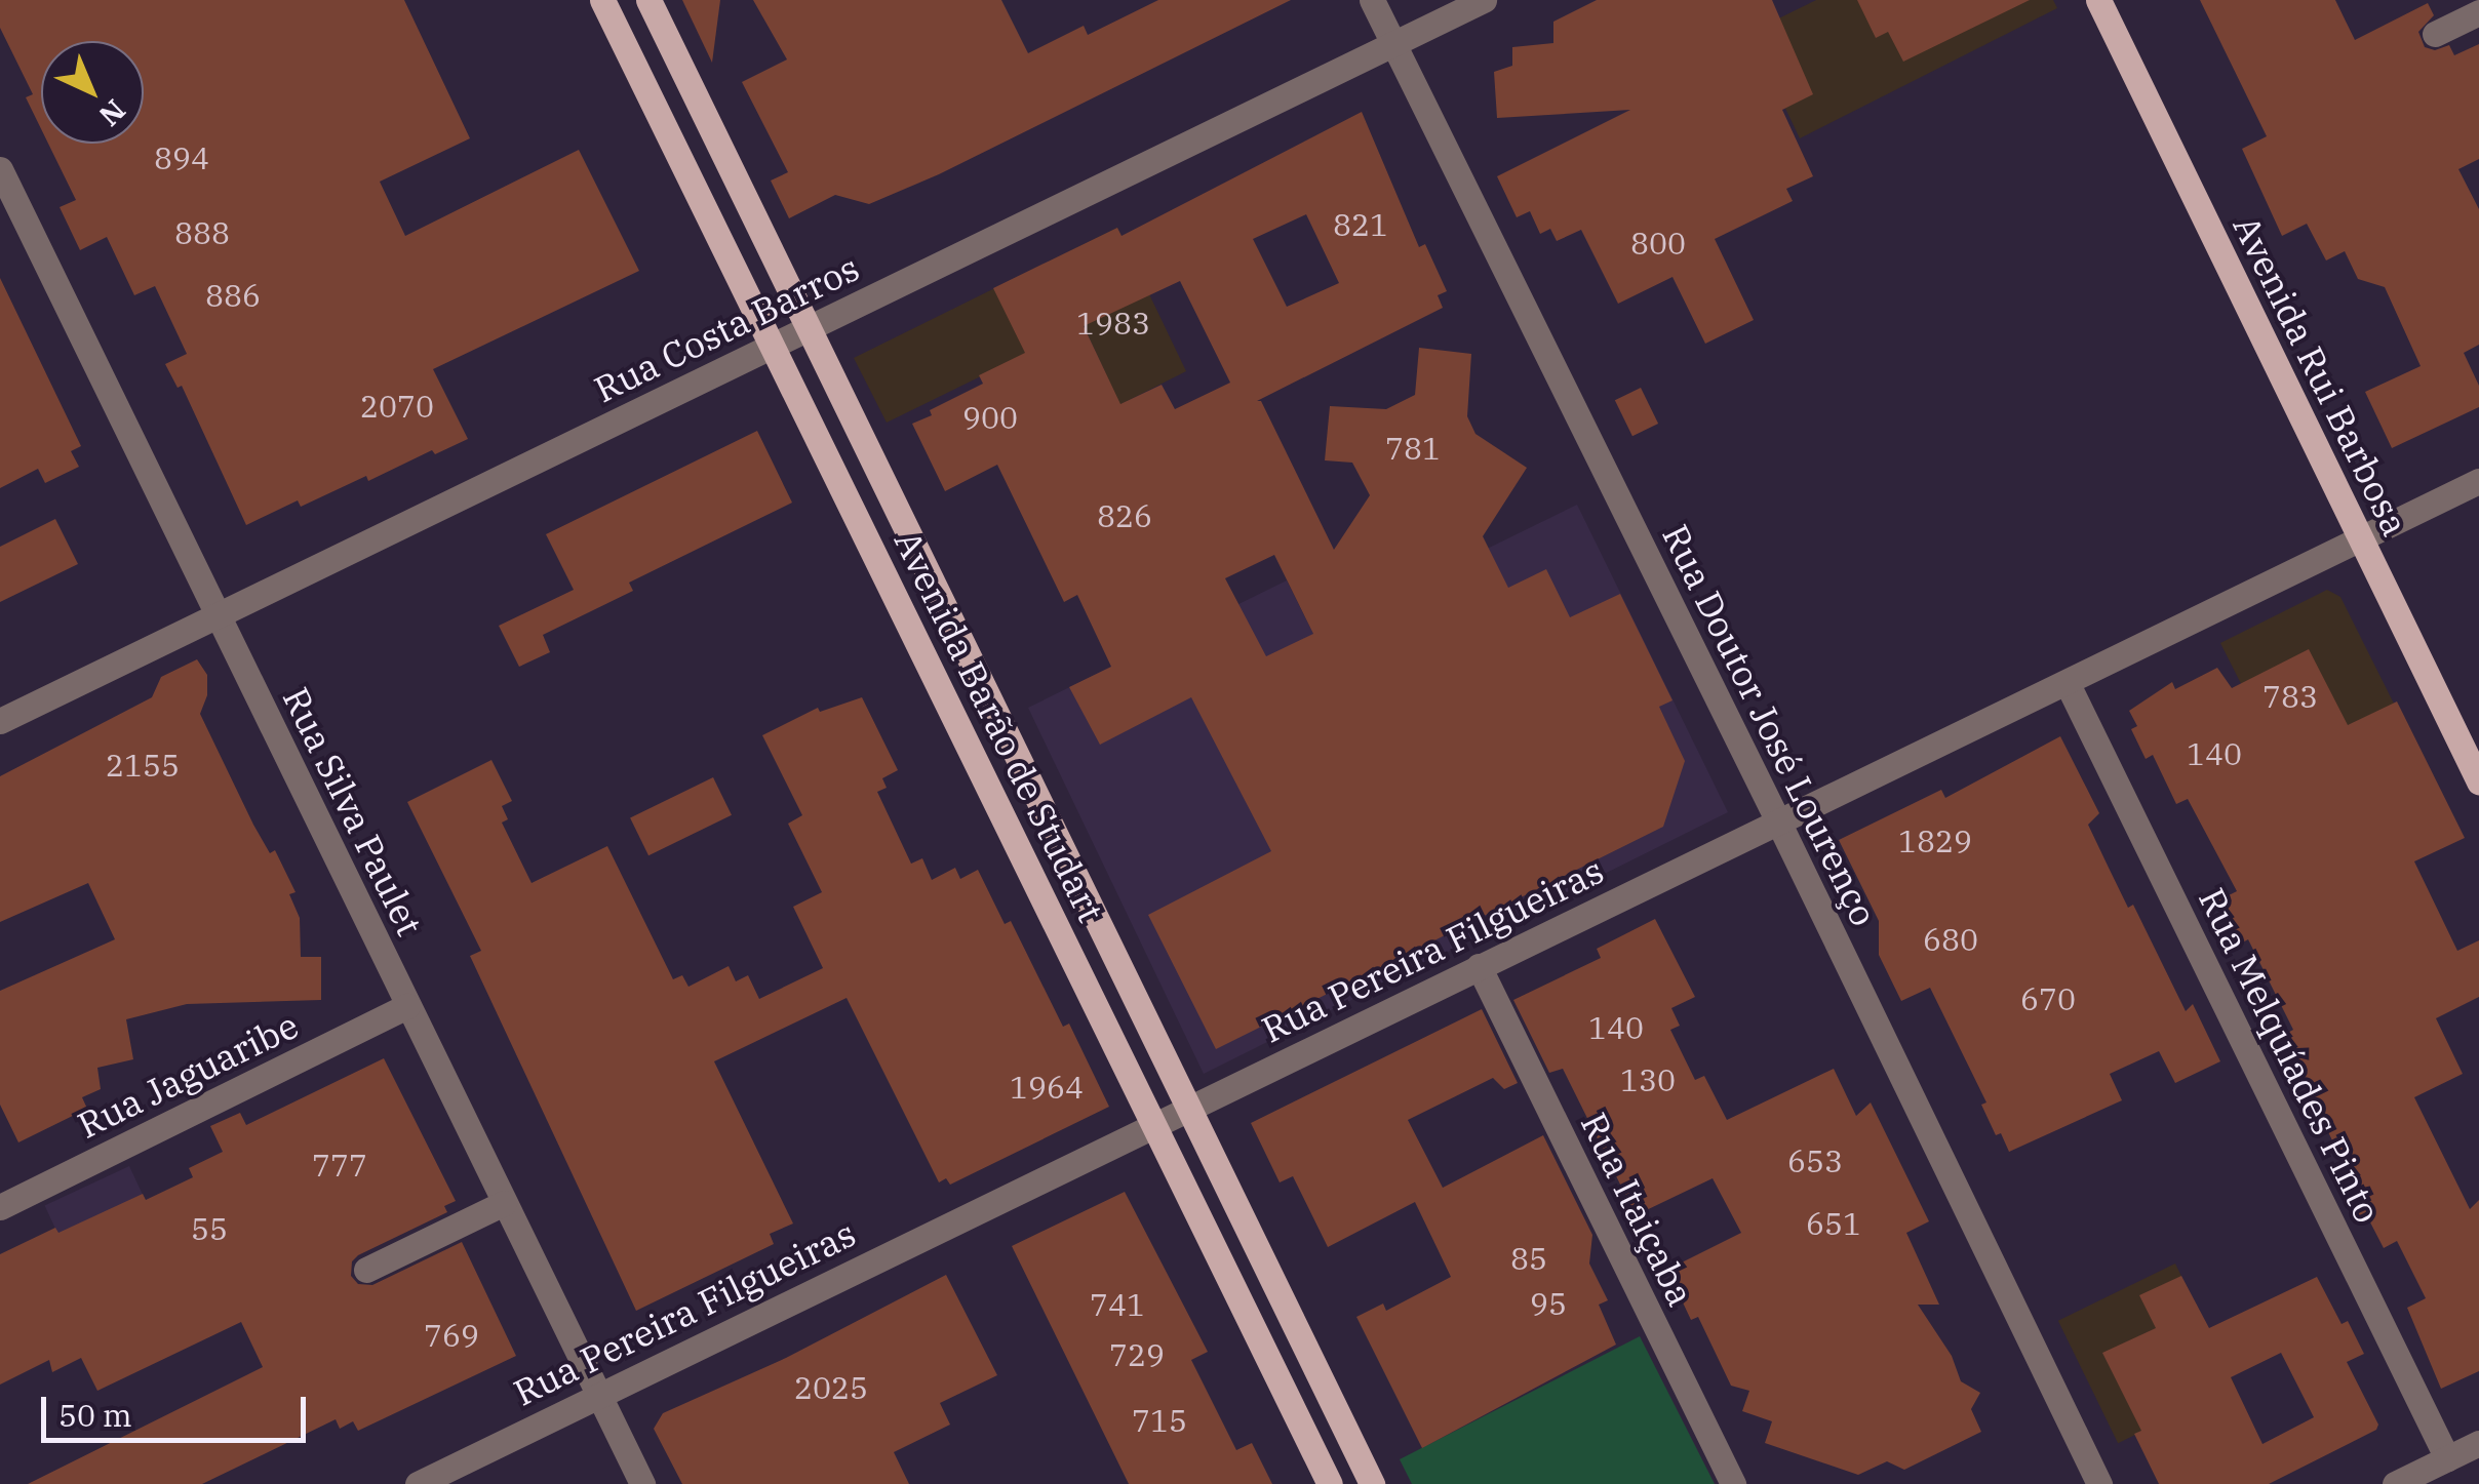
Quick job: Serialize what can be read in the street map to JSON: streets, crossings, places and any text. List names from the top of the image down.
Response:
{
  "streets": {
    "main road": ["Avenida Rui Barbosa", "Avenida Barão de Studart"],
    "street": [
      "Rua Costa Barros",
      "Rua Doutor José Lourenço",
      "Rua Silva Paulet",
      "Rua Pereira Filgueiras",
      "Rua Melquíades Pinto",
      "Rua Jaguaribe",
      "Rua Itaiçaba"
    ]
  },
  "crossings": [
    ["Rua Costa Barros", "Rua Doutor José Lourenço"],
    ["Rua Costa Barros", "Avenida Barão de Studart"],
    ["Rua Costa Barros", "Rua Silva Paulet"],
    ["Avenida Rui Barbosa", "Rua Pereira Filgueiras"],
    ["Rua Doutor José Lourenço", "Rua Pereira Filgueiras"],
    ["Avenida Barão de Studart", "Rua Pereira Filgueiras"],
    ["Rua Silva Paulet", "Rua Pereira Filgueiras"],
    ["Rua Silva Paulet", "Rua Jaguaribe"],
    ["Rua Pereira Filgueiras", "Rua Melquíades Pinto"],
    ["Rua Pereira Filgueiras", "Rua Itaiçaba"]
  ],
  "house_numbers": [
    "894",
    "821",
    "888",
    "800",
    "886",
    "1983",
    "2070",
    "900",
    "781",
    "826",
    "783",
    "140",
    "2155",
    "1829",
    "680",
    "670",
    "140",
    "130",
    "1964",
    "653",
    "777",
    "651",
    "55",
    "85",
    "95",
    "741",
    "769",
    "729",
    "2025",
    "715"
  ],
  "scale_bar": "50 m",
  "north": "bottom right"
}
